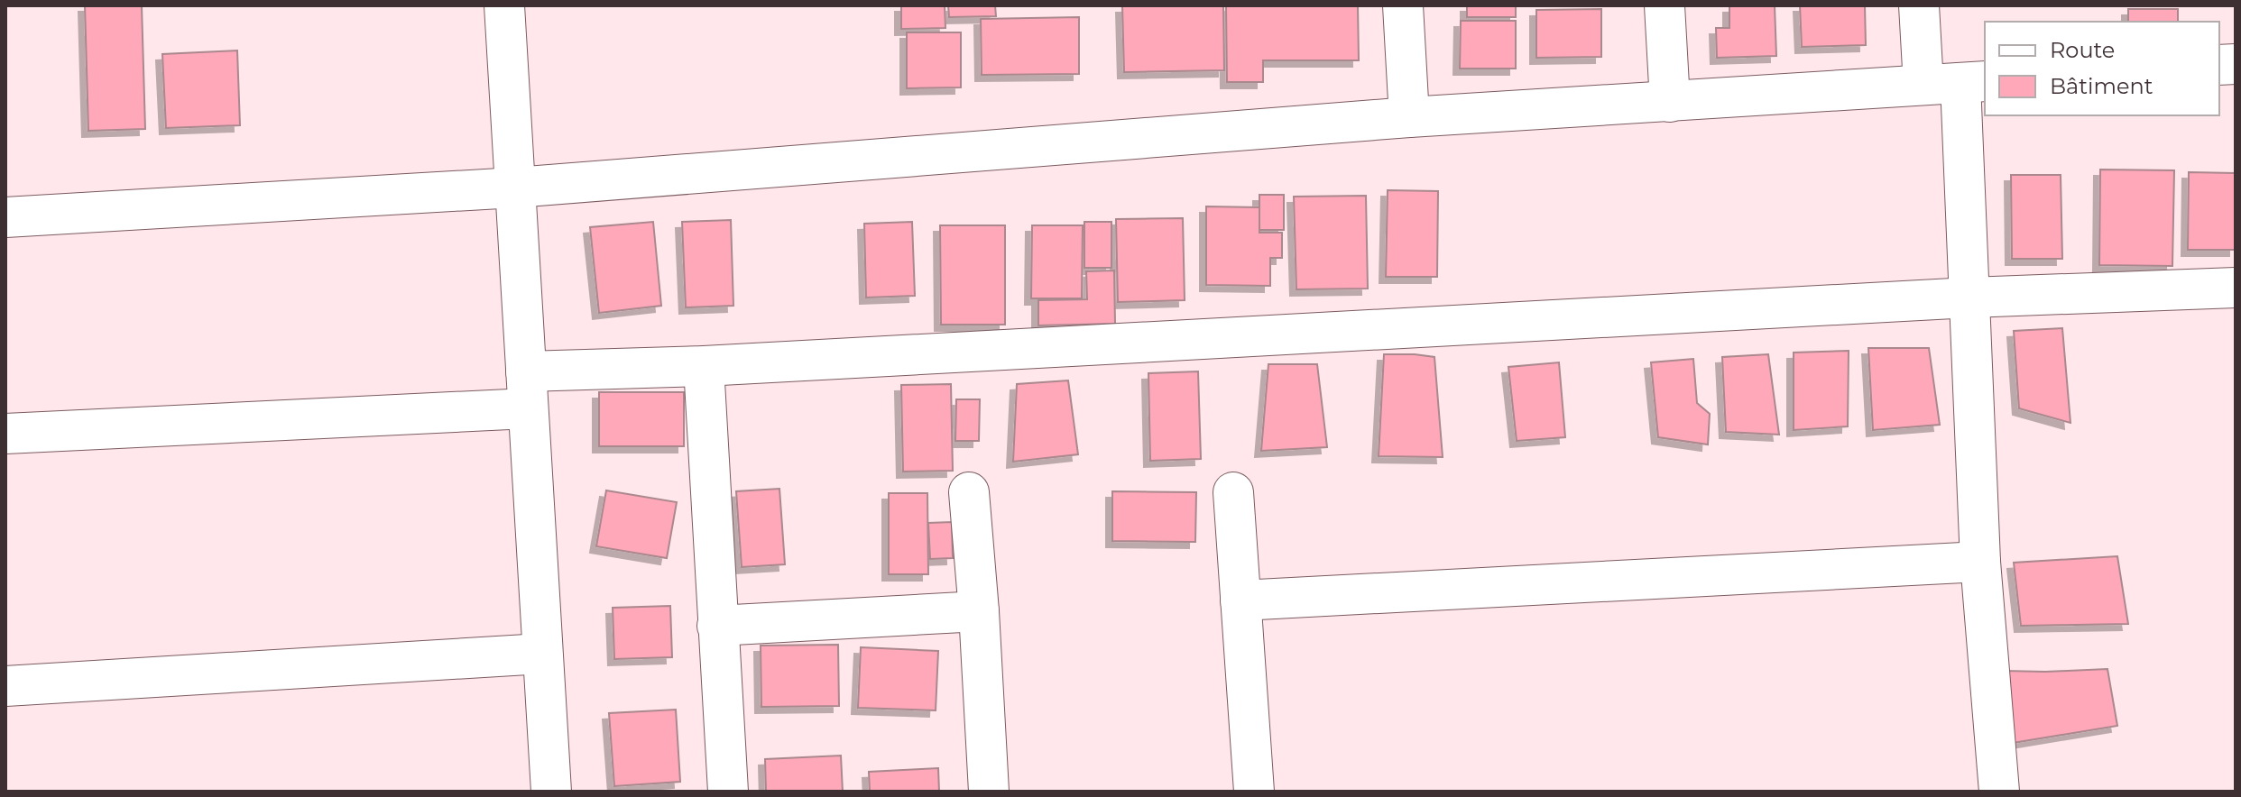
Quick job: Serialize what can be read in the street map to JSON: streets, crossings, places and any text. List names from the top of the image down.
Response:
{
  "legend": ["Route", "Bâtiment"]
}
